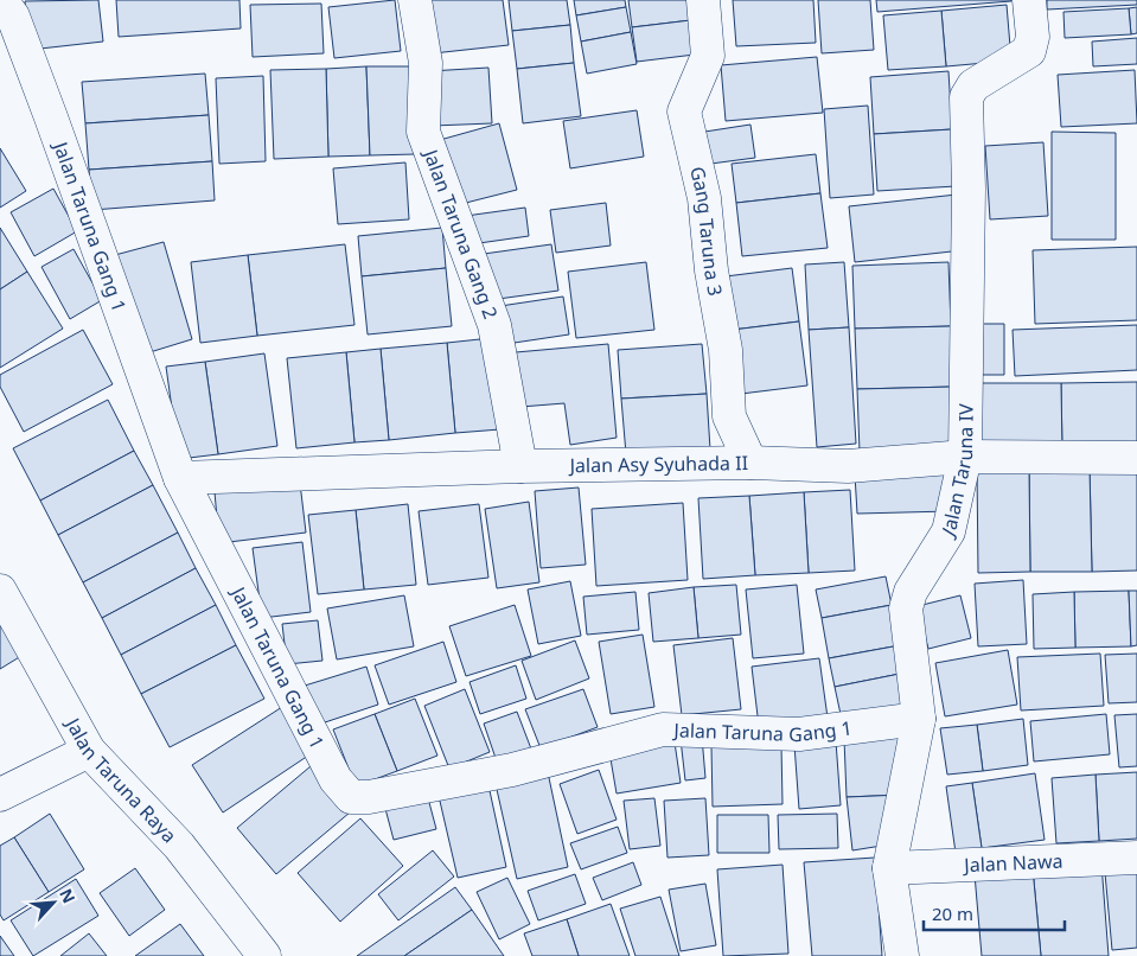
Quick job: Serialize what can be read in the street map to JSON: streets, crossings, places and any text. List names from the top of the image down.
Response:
{
  "streets": {
    "street": [
      "Jalan Taruna Gang 1",
      "Gang Taruna 3",
      "Jalan Taruna Gang 2",
      "Jalan Asy Syuhada II",
      "Jalan Taruna IV",
      "Jalan Taruna Raya",
      "Jalan Nawa"
    ]
  },
  "crossings": [
    ["Jalan Taruna Gang 1", "Jalan Asy Syuhada II"],
    ["Jalan Taruna Gang 1", "Jalan Taruna IV"],
    ["Gang Taruna 3", "Jalan Asy Syuhada II"],
    ["Jalan Taruna Gang 2", "Jalan Asy Syuhada II"],
    ["Jalan Asy Syuhada II", "Jalan Taruna IV"],
    ["Jalan Taruna IV", "Jalan Nawa"]
  ],
  "scale_bar": "20 m",
  "north": "top right"
}
